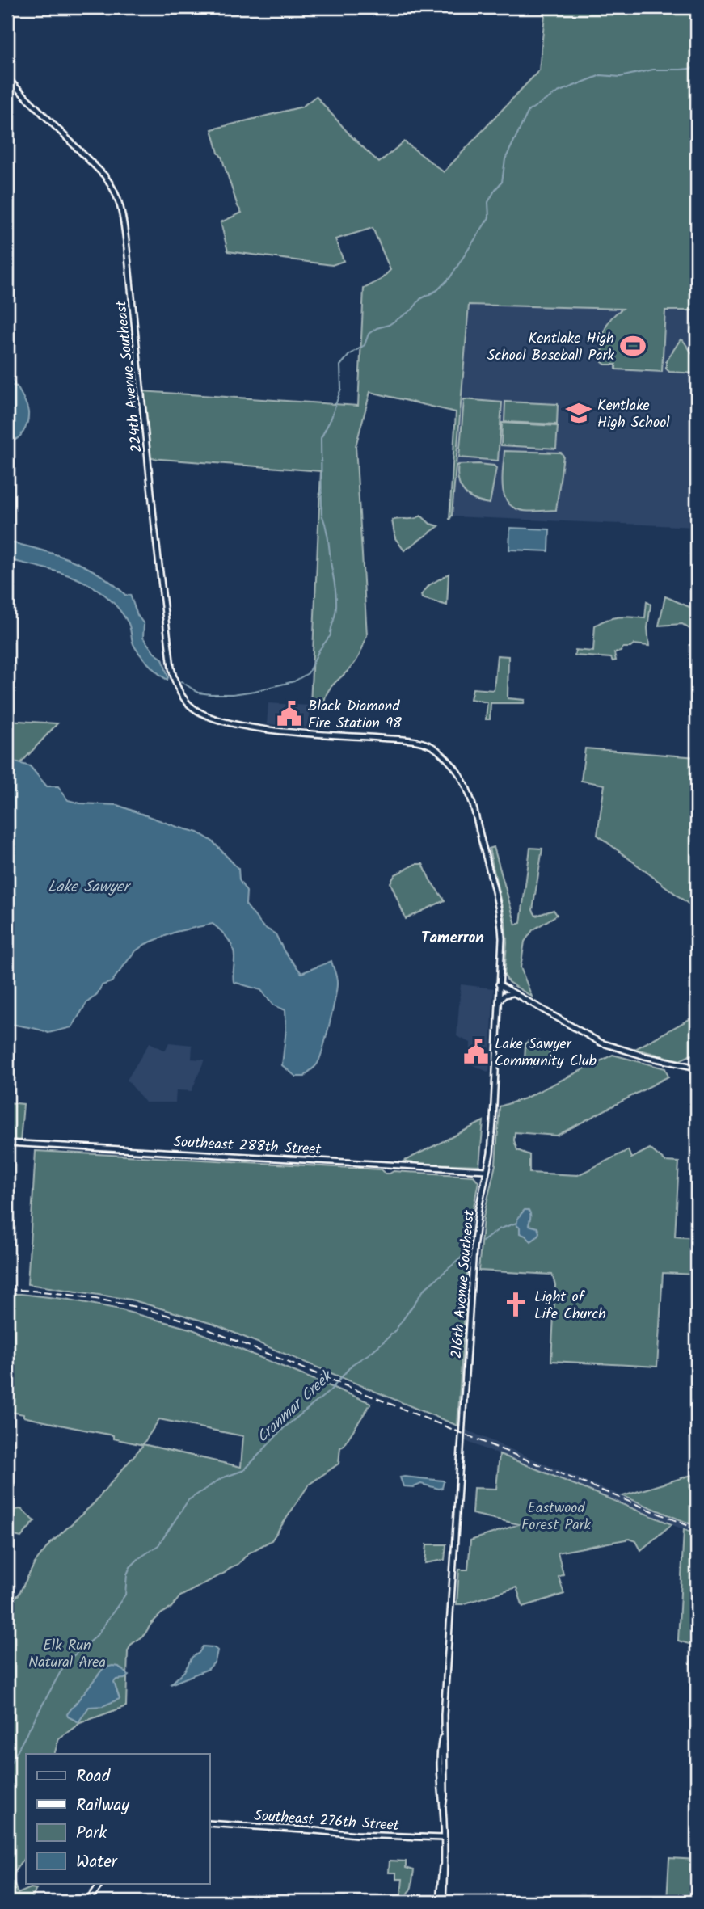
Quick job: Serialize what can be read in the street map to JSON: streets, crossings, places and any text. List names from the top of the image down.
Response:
{
  "streets": {
    "street": [
      "224th Avenue Southeast",
      "Southeast 288th Street",
      "216th Avenue Southeast",
      "Southeast 276th Street"
    ]
  },
  "crossings": [
    ["224th Avenue Southeast", "216th Avenue Southeast"],
    ["Southeast 288th Street", "216th Avenue Southeast"],
    ["216th Avenue Southeast", "Southeast 276th Street"]
  ],
  "districts": ["Tamerron"],
  "water": ["Lake Sawyer", "Cranmar Creek"],
  "parks": ["Eastwood Forest Park", "Elk Run Natural Area"],
  "places": {
    "sports": ["Kentlake High School Baseball Park"],
    "school or university": ["Kentlake High School"],
    "public building": ["Black Diamond Fire Station 98", "Lake Sawyer Community Club"],
    "church": ["Light of Life Church"]
  },
  "legend": [
    "Road",
    "Railway",
    "Park",
    "Water"
  ]
}
